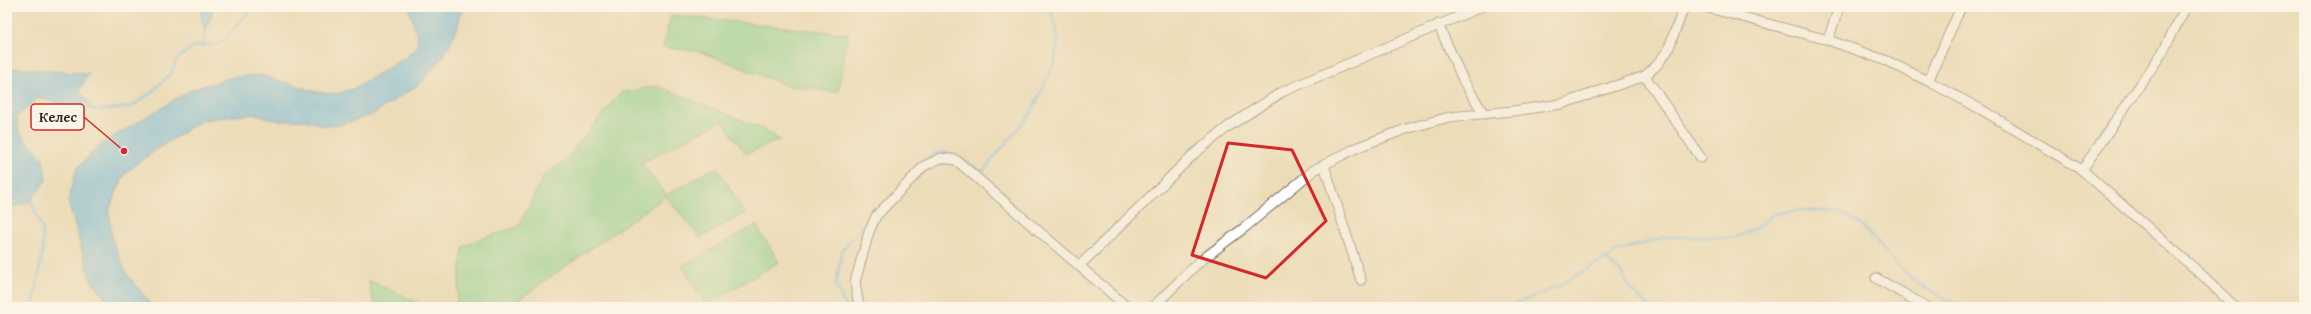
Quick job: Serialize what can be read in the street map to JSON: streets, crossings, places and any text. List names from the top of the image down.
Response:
{
  "places": ["Келес"]
}
